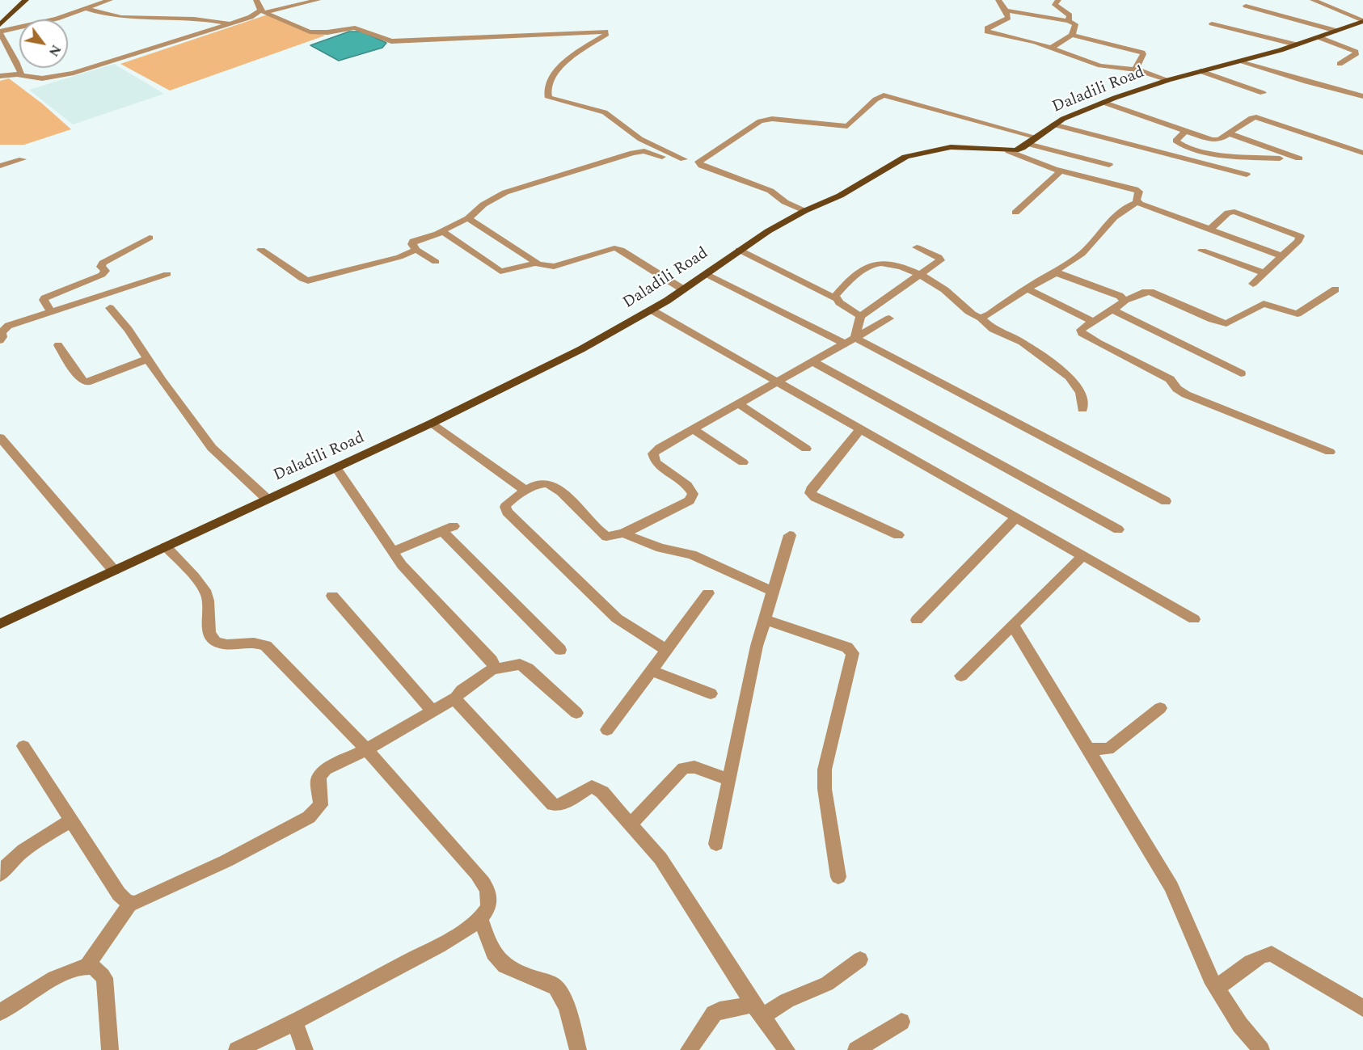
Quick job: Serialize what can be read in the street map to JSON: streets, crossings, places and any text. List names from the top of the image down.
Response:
{
  "streets": {
    "main road": ["Daladili Road"]
  },
  "north": "bottom right"
}
